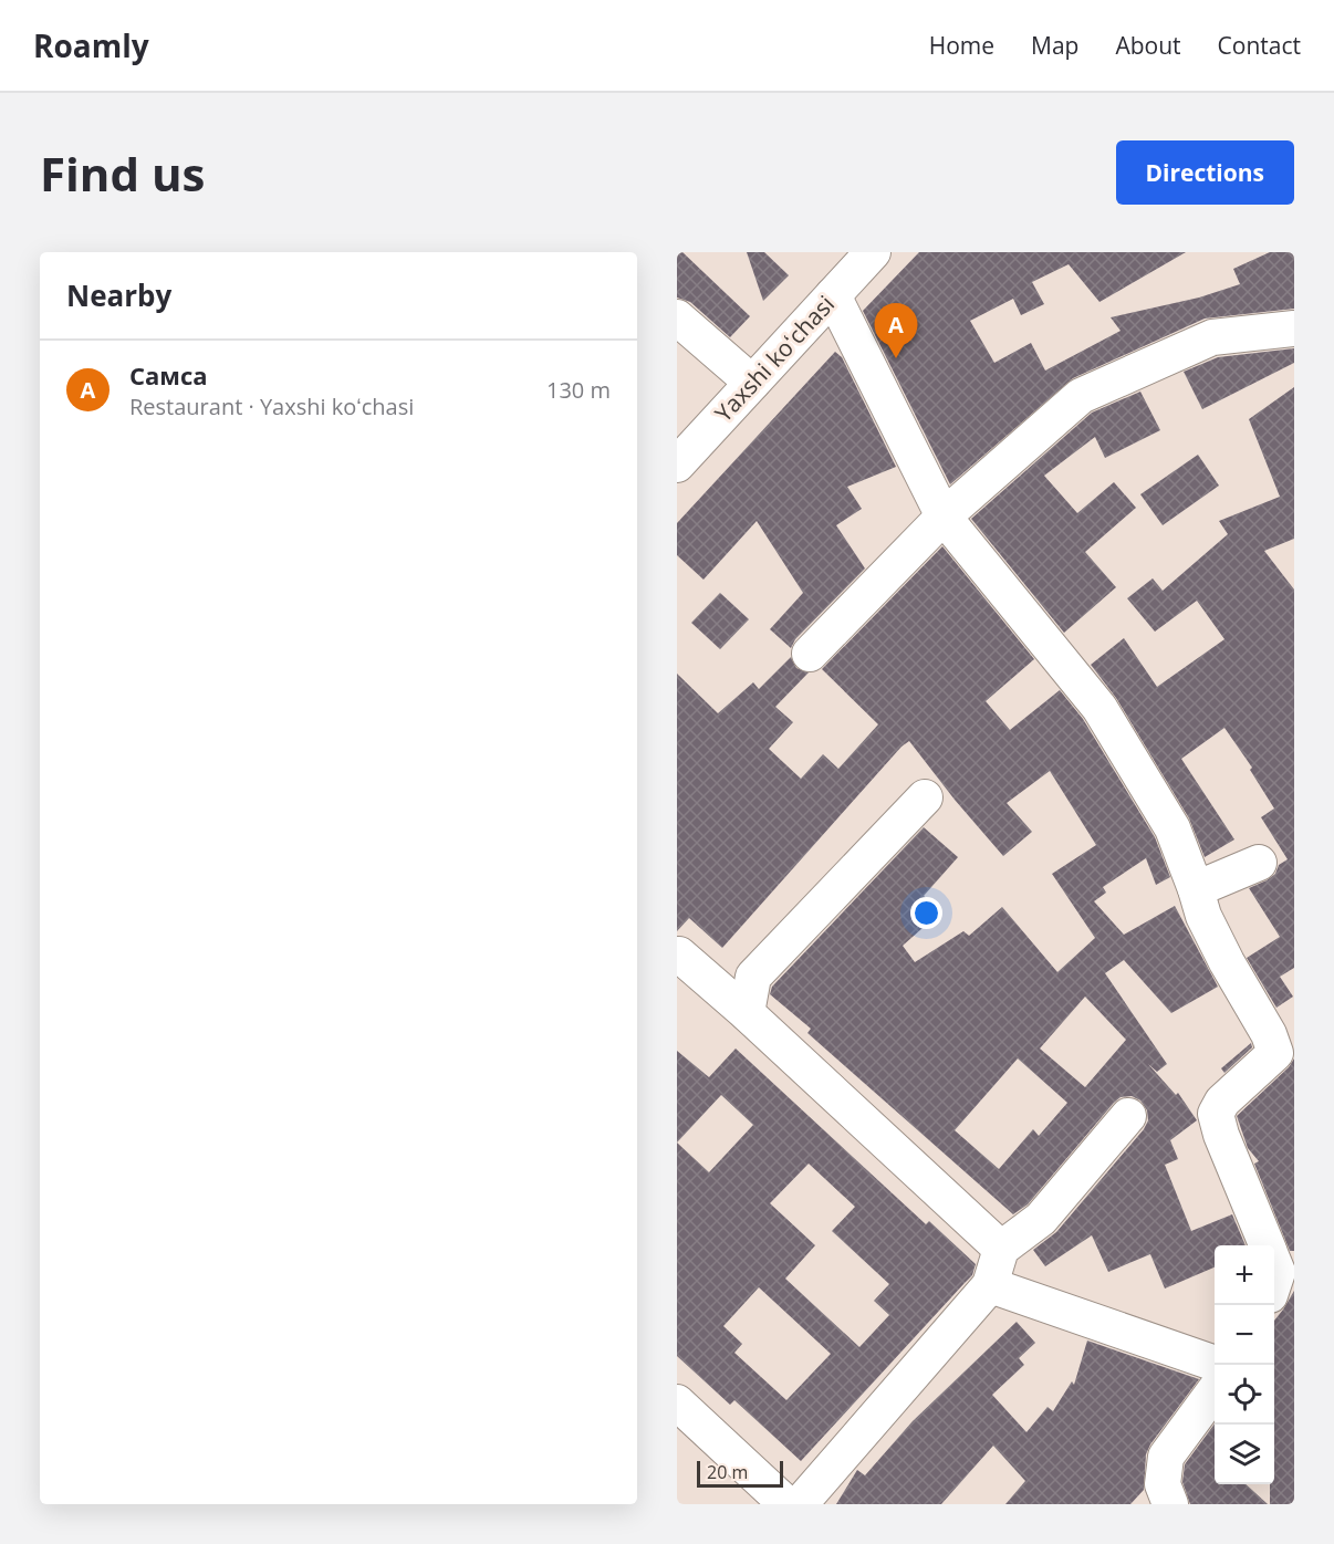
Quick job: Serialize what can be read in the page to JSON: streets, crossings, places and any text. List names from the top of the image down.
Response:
{
  "streets": {
    "street": ["Yaxshi koʻchasi"]
  },
  "scale_bar": "20 m",
  "page": {
    "header": "Roamly",
    "nav": [
      "Home",
      "Map",
      "About",
      "Contact"
    ],
    "buttons": "Directions",
    "title": "Find us",
    "heading": "Nearby",
    "pins": "A",
    "list": [
      {
        "mark": "A",
        "name": "Самса",
        "note": "Restaurant · Yaxshi koʻchasi",
        "value": "130 m"
      }
    ],
    "map_buttons": ["+", "−"],
    "scale": "20 m"
  }
}
